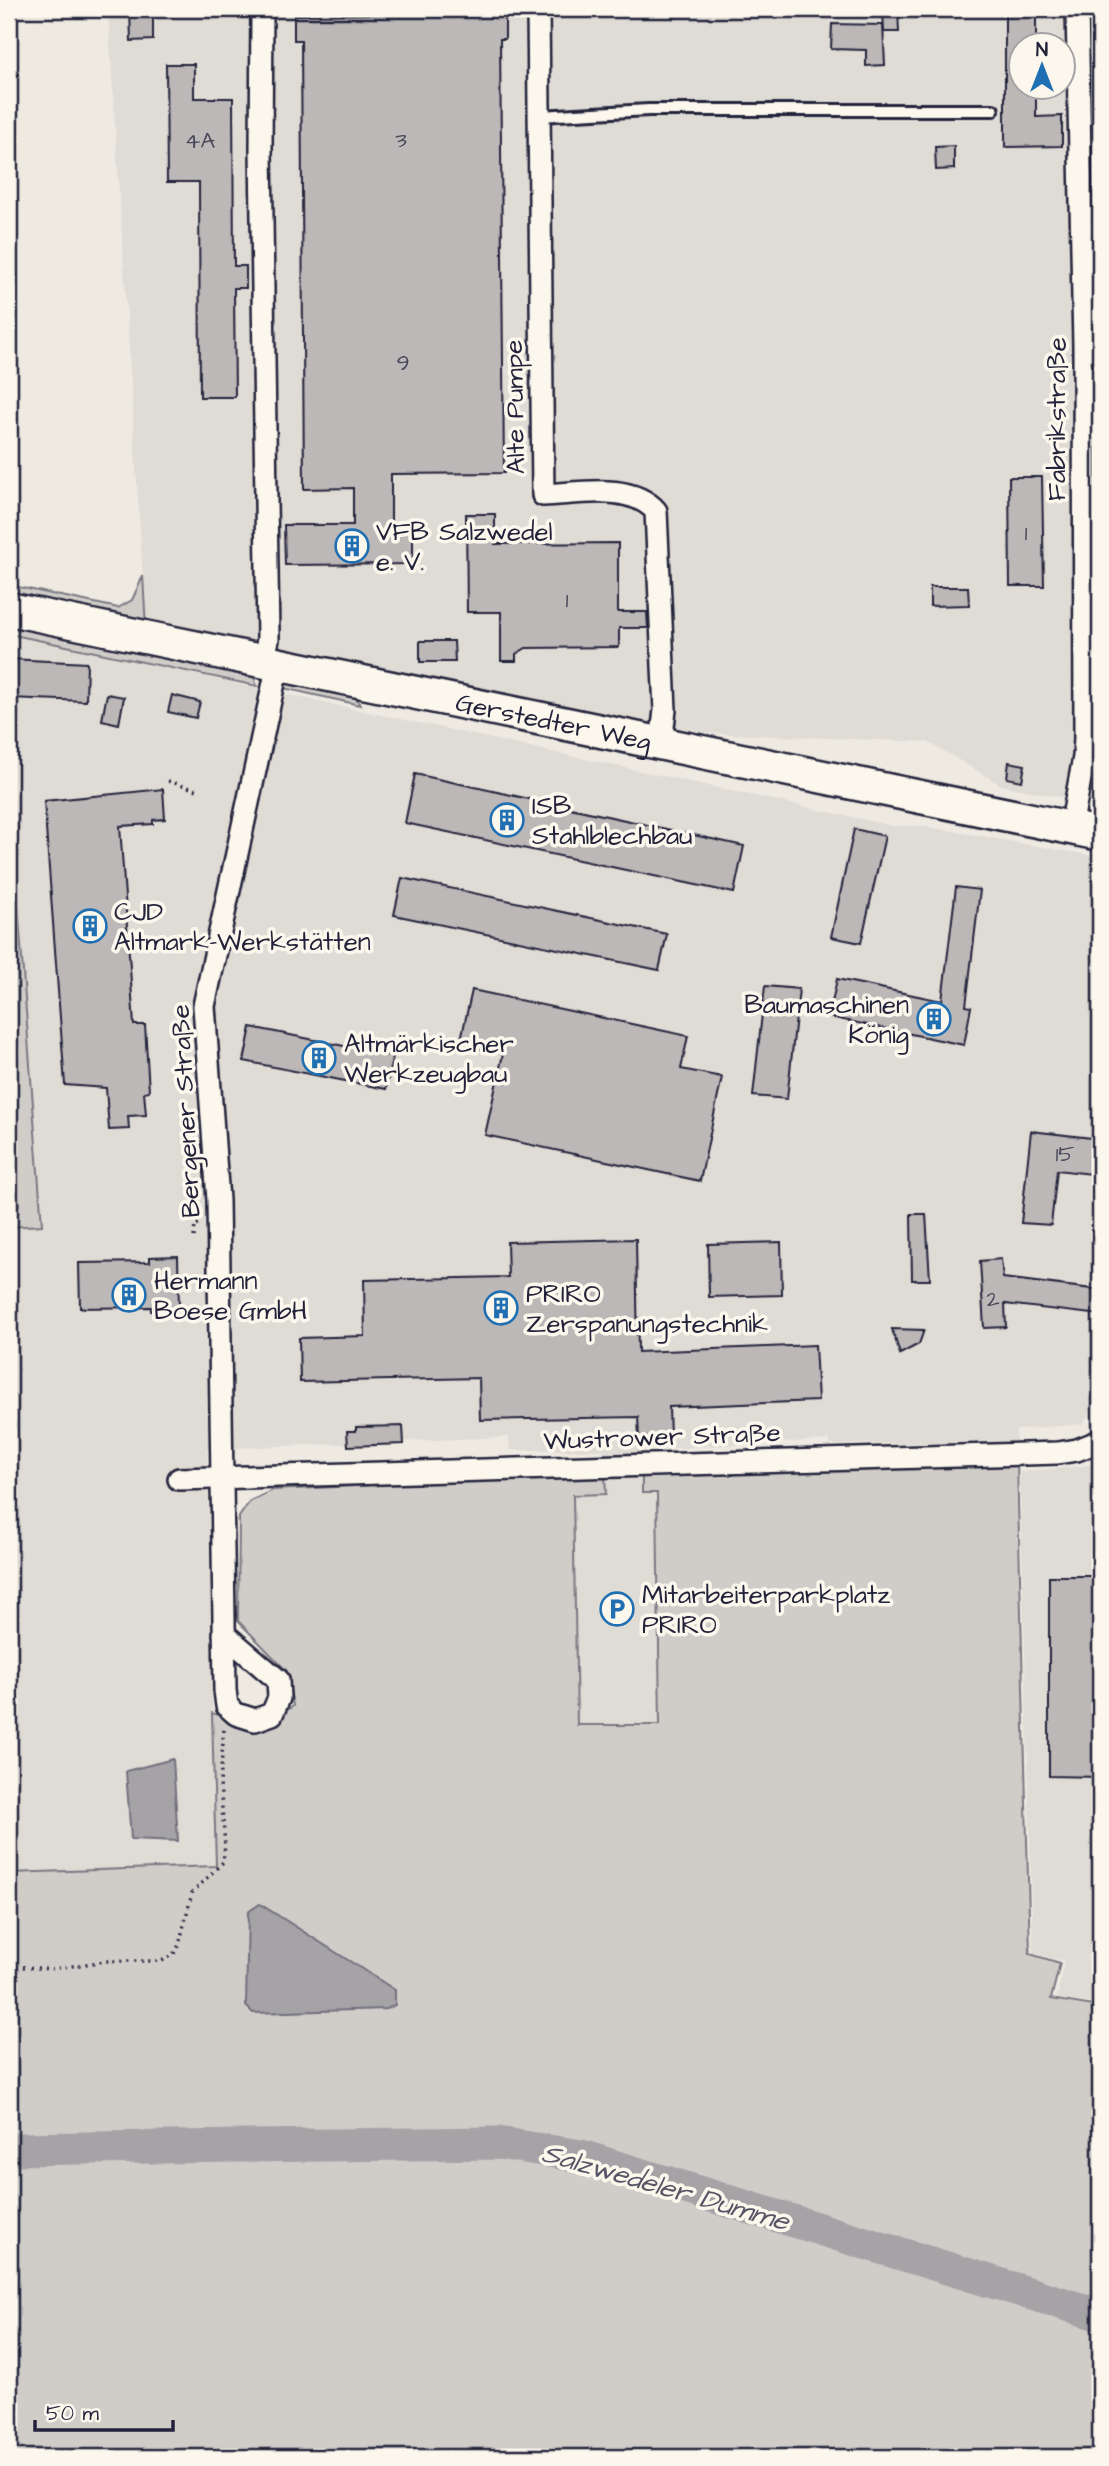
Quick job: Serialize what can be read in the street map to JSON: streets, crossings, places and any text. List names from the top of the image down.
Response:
{
  "streets": {
    "street": [
      "Alte Pumpe",
      "Fabrikstraße",
      "Gerstedter Weg",
      "Bergener Straße",
      "Wustrower Straße"
    ]
  },
  "crossings": [
    ["Alte Pumpe", "Gerstedter Weg"],
    ["Fabrikstraße", "Gerstedter Weg"],
    ["Gerstedter Weg", "Bergener Straße"],
    ["Bergener Straße", "Wustrower Straße"]
  ],
  "water": ["Salzwedeler Dumme"],
  "places": {
    "building": [
      "VFB Salzwedel e. V.",
      "ISB Stahlblechbau",
      "CJD Altmark-Werkstätten",
      "Baumaschinen König",
      "Altmärkischer Werkzeugbau",
      "Hermann Boese GmbH",
      "PRIRO Zerspanungstechnik"
    ],
    "parking": ["Mitarbeiterparkplatz PRIRO"]
  },
  "house_numbers": [
    "3",
    "4A",
    "9",
    "1",
    "1",
    "15",
    "2"
  ],
  "scale_bar": "50 m",
  "north": "top"
}
